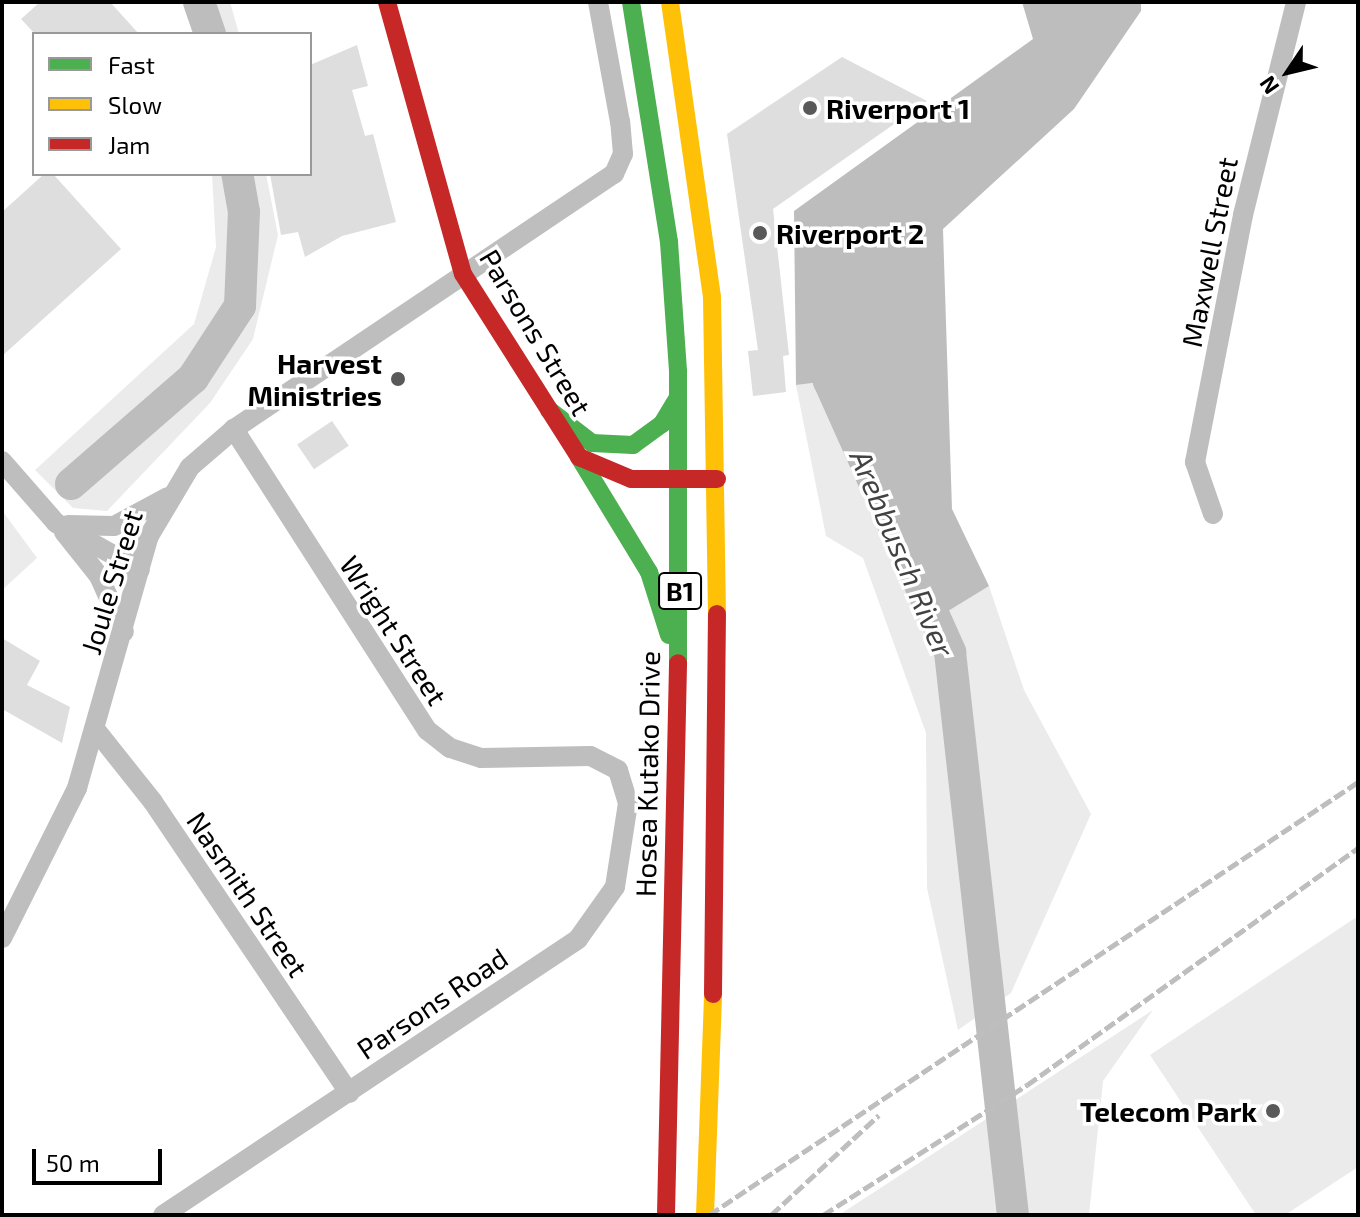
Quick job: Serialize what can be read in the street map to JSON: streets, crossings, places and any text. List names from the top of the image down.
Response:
{
  "streets": {
    "main road": ["Parsons Street", "B1", "Hosea Kutako Drive"],
    "street": [
      "Maxwell Street",
      "Joule Street",
      "Wright Street",
      "Nasmith Street",
      "Parsons Road"
    ]
  },
  "crossings": [
    ["Parsons Street", "Joule Street"],
    ["Parsons Street", "B1"],
    ["Parsons Street", "Hosea Kutako Drive"],
    ["Joule Street", "Wright Street"],
    ["Joule Street", "Nasmith Street"],
    ["Wright Street", "Parsons Road"],
    ["Nasmith Street", "Parsons Road"]
  ],
  "water": ["Arebbusch River"],
  "places": [
    "Riverport 1",
    "Riverport 2",
    "Harvest Ministries",
    "Telecom Park"
  ],
  "legend": ["Fast", "Slow", "Jam"],
  "scale_bar": "50 m",
  "north": "bottom left"
}
